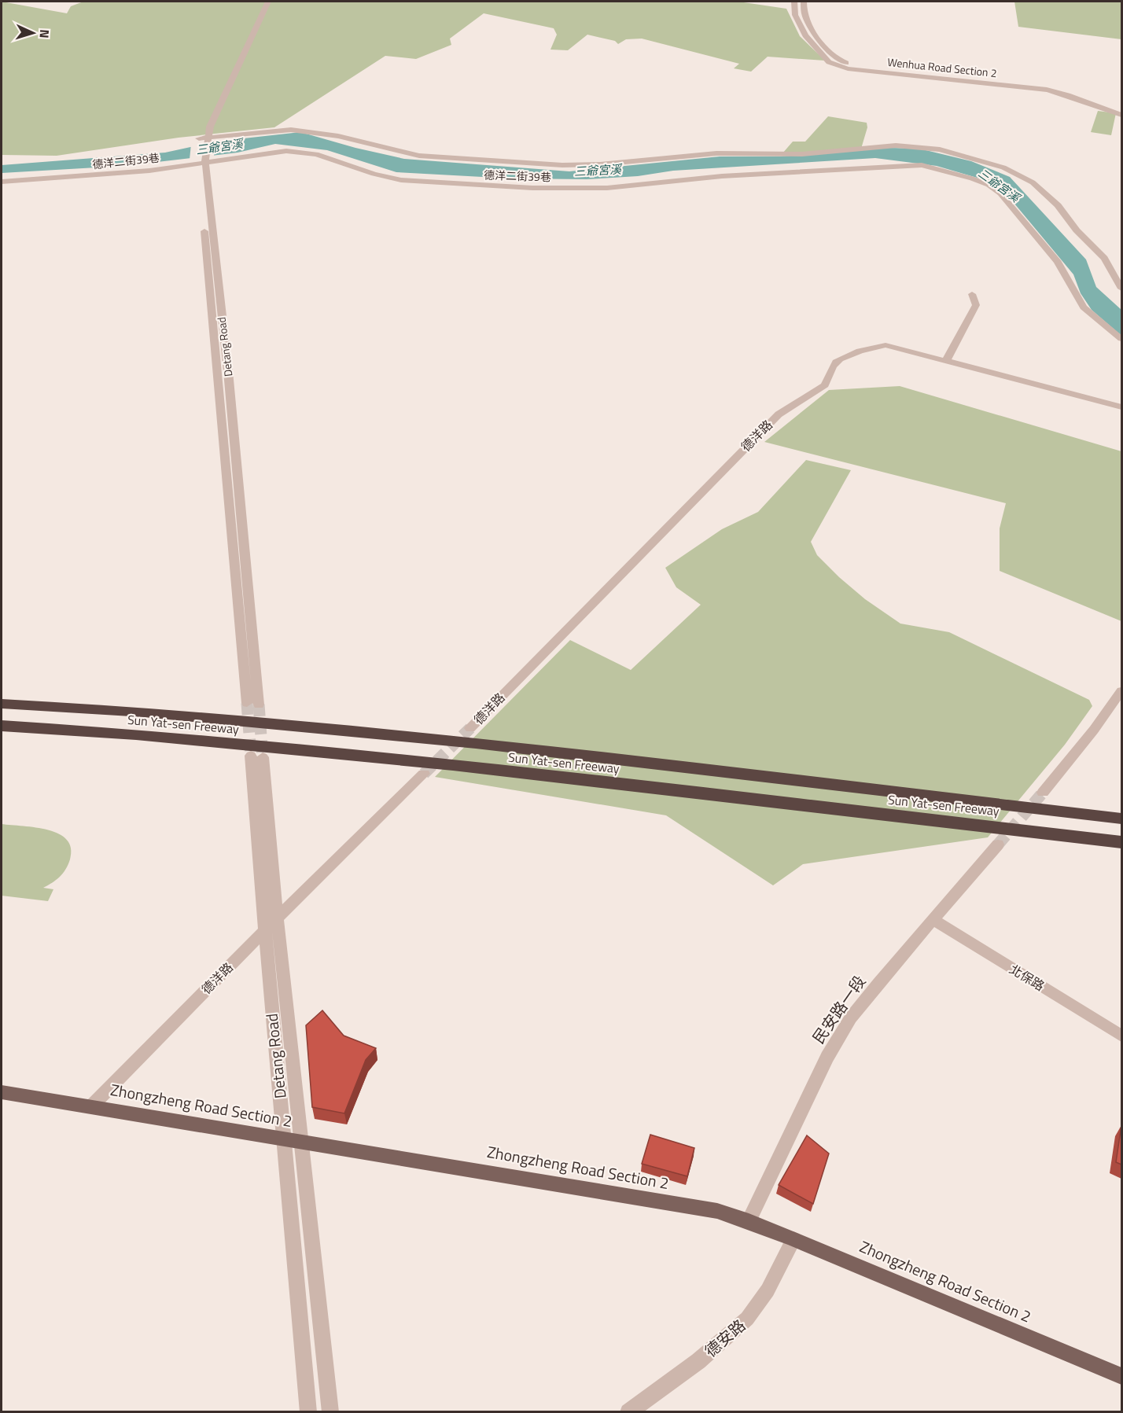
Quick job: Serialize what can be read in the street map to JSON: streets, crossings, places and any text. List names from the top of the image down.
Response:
{
  "streets": {
    "highway": ["Sun Yat-sen Freeway"],
    "main road": ["Zhongzheng Road Section 2"],
    "street": [
      "Wenhua Road Section 2",
      "德洋二街39巷",
      "Detang Road",
      "德洋路",
      "北保路",
      "民安路一段",
      "德安路"
    ]
  },
  "crossings": [
    ["德洋二街39巷", "Detang Road"],
    ["Detang Road", "德洋路"],
    ["Detang Road", "Zhongzheng Road Section 2"],
    ["德洋路", "Sun Yat-sen Freeway"],
    ["德洋路", "Zhongzheng Road Section 2"],
    ["北保路", "民安路一段"],
    ["民安路一段", "Zhongzheng Road Section 2"],
    ["Zhongzheng Road Section 2", "德安路"]
  ],
  "water": ["三爺宮溪"],
  "north": "right"
}
